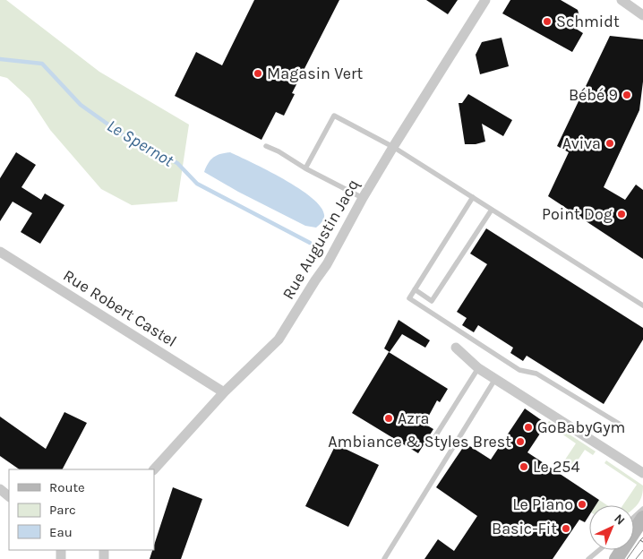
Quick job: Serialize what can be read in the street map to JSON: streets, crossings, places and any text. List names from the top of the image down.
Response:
{
  "streets": {
    "street": ["Rue Augustin Jacq", "Rue Robert Castel"]
  },
  "crossings": [
    ["Rue Augustin Jacq", "Rue Robert Castel"]
  ],
  "water": ["Le Spernot"],
  "places": [
    "Schmidt",
    "Magasin Vert",
    "Bébé 9",
    "Aviva",
    "Point Dog",
    "Azra",
    "GoBabyGym",
    "Ambiance & Styles Brest",
    "Le 254",
    "Le Piano",
    "Basic-Fit"
  ],
  "legend": ["Route", "Parc", "Eau"],
  "north": "top right"
}
